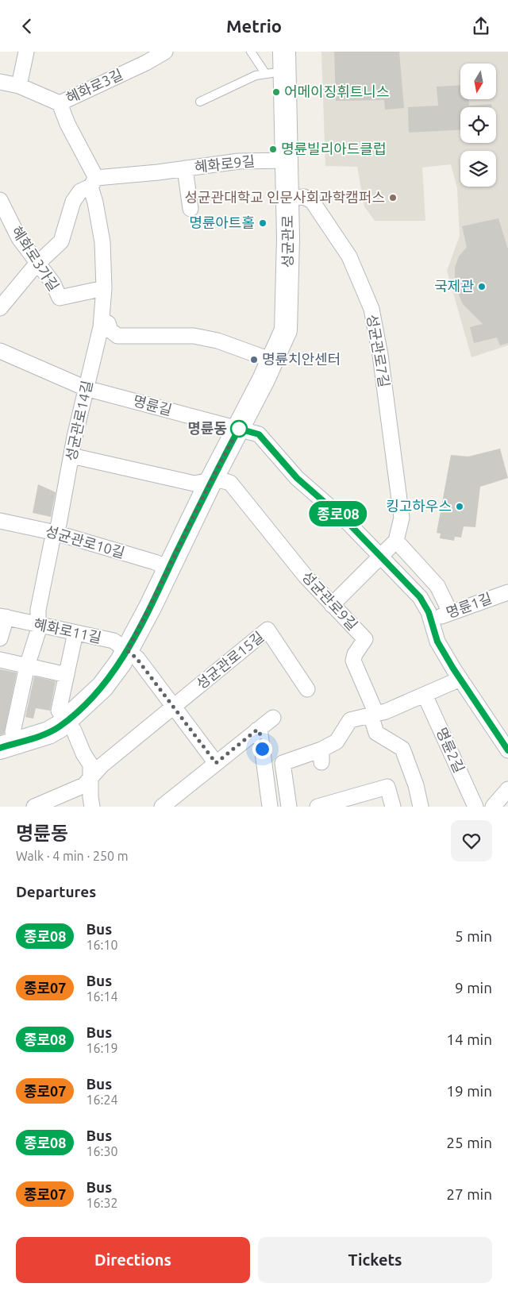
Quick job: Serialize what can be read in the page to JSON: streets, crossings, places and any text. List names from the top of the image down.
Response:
{
  "streets": {
    "street": [
      "혜화로3길",
      "혜화로9길",
      "성균관로",
      "혜화로3가길",
      "성균관로7길",
      "명륜길",
      "성균관로14길",
      "성균관로10길",
      "성균관로9길",
      "명륜1길",
      "혜화로11길",
      "성균관로15길",
      "명륜2길"
    ]
  },
  "crossings": [
    ["혜화로3길", "성균관로14길"],
    ["혜화로9길", "성균관로"],
    ["혜화로9길", "성균관로14길"],
    ["성균관로", "성균관로7길"],
    ["성균관로", "명륜길"],
    ["성균관로", "성균관로14길"],
    ["성균관로", "성균관로10길"],
    ["성균관로", "성균관로9길"],
    ["성균관로", "혜화로11길"],
    ["혜화로3가길", "성균관로14길"],
    ["명륜길", "성균관로14길"],
    ["명륜길", "명륜1길"],
    ["성균관로14길", "성균관로10길"],
    ["성균관로14길", "혜화로11길"]
  ],
  "places": [
    "어메이징휘트니스",
    "명륜빌리아드클럽",
    "성균관대학교 인문사회과학캠퍼스",
    "명륜아트홀",
    "국제관",
    "명륜치안센터",
    "명륜동",
    "킹고하우스"
  ],
  "lines": ["bus line 종로08"],
  "north": "bottom",
  "page": {
    "header": "Metrio",
    "on_map": "종로08",
    "heading": [
      ["명륜동", "Walk · 4 min · 250 m"],
      "Departures"
    ],
    "list": [
      {
        "mark": "종로08",
        "name": "Bus",
        "note": "16:10",
        "value": "5 min"
      },
      {
        "mark": "종로07",
        "name": "Bus",
        "note": "16:14",
        "value": "9 min"
      },
      {
        "mark": "종로08",
        "name": "Bus",
        "note": "16:19",
        "value": "14 min"
      },
      {
        "mark": "종로07",
        "name": "Bus",
        "note": "16:24",
        "value": "19 min"
      },
      {
        "mark": "종로08",
        "name": "Bus",
        "note": "16:30",
        "value": "25 min"
      },
      {
        "mark": "종로07",
        "name": "Bus",
        "note": "16:32",
        "value": "27 min"
      }
    ],
    "buttons": ["Directions", "Tickets"]
  }
}
